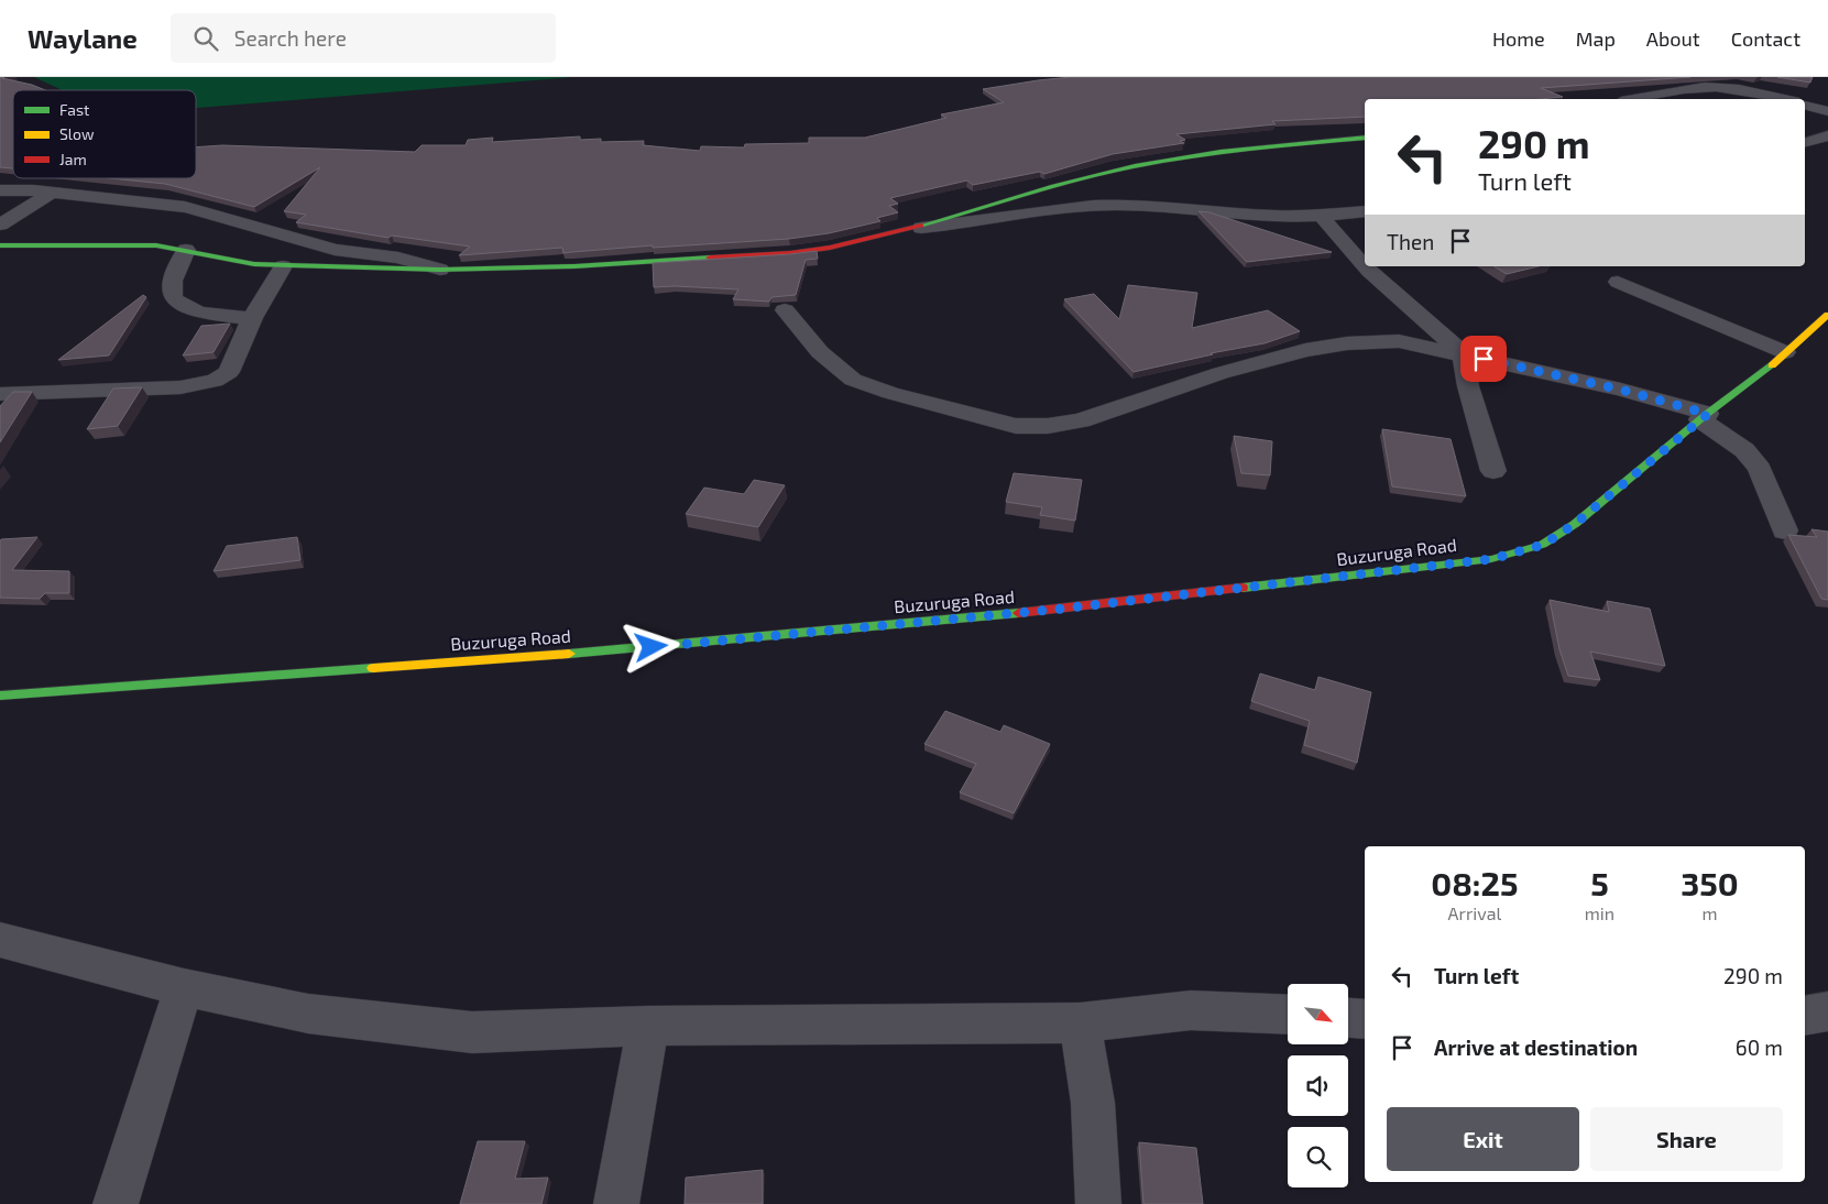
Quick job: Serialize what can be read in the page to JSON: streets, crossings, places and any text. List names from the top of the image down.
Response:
{
  "streets": {
    "street": ["Buzuruga Road"]
  },
  "legend": ["Fast", "Slow", "Jam"],
  "north": "bottom right",
  "page": {
    "header": "Waylane",
    "search": "Search here",
    "nav": [
      "Home",
      "Map",
      "About",
      "Contact"
    ],
    "turn": ["290 m", "Turn left"],
    "then": "Then",
    "eta": [
      "08:25",
      "Arrival",
      "5",
      "min",
      "350",
      "m"
    ],
    "list": [
      {
        "name": "Turn left",
        "value": "290 m"
      },
      {
        "name": "Arrive at destination",
        "value": "60 m"
      }
    ],
    "buttons": ["Exit", "Share"]
  }
}
